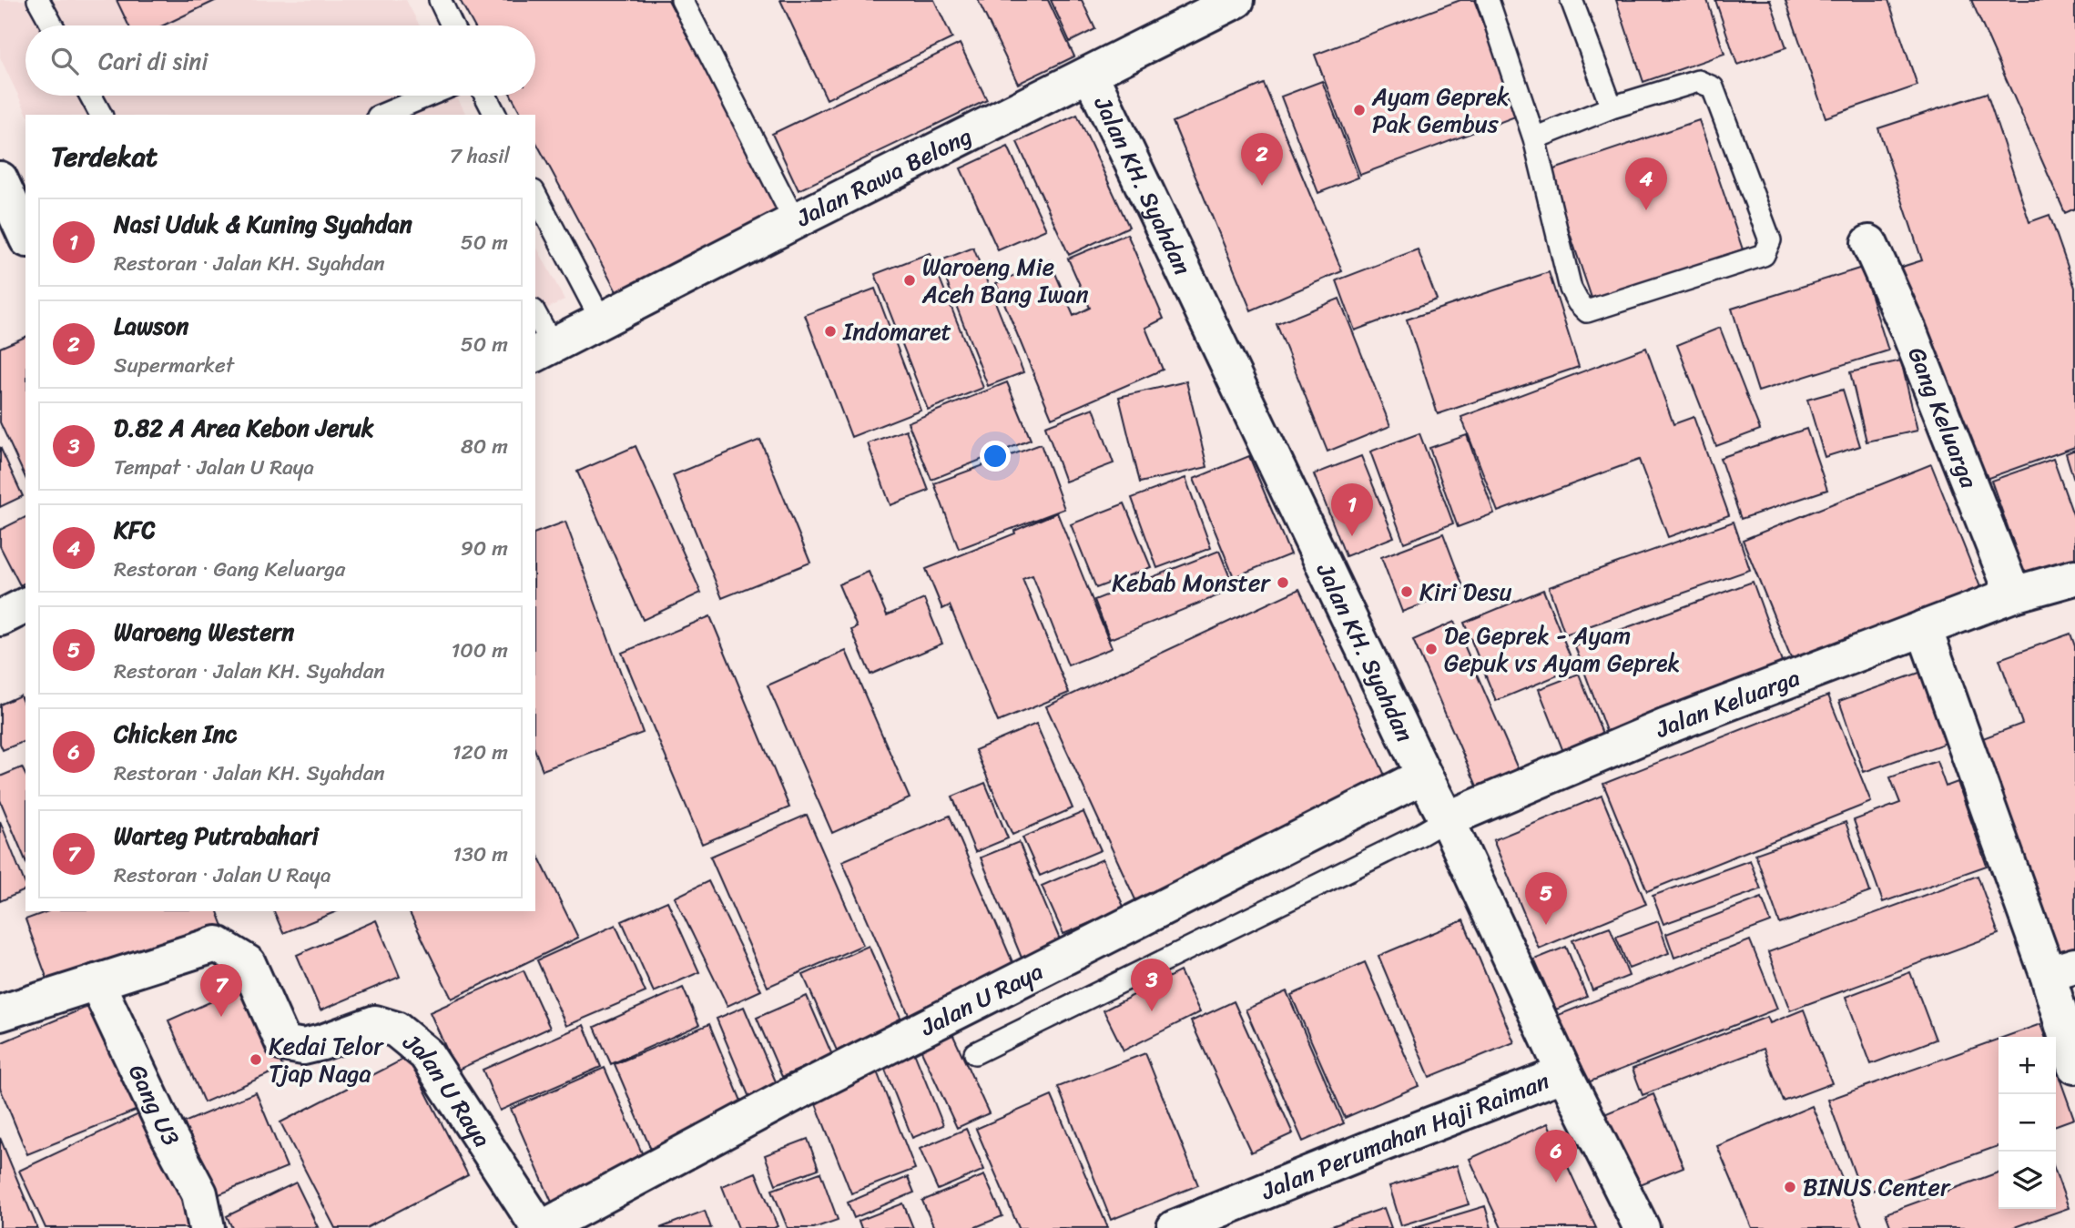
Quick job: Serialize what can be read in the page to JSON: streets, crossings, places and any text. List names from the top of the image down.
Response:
{
  "streets": {
    "street": [
      "Jalan Rawa Belong",
      "Jalan KH. Syahdan",
      "Gang Keluarga",
      "Jalan Keluarga",
      "Jalan U Raya",
      "Gang U3",
      "Jalan Perumahan Haji Raiman"
    ]
  },
  "crossings": [
    ["Jalan Rawa Belong", "Jalan KH. Syahdan"],
    ["Jalan KH. Syahdan", "Jalan Keluarga"],
    ["Jalan KH. Syahdan", "Jalan U Raya"],
    ["Jalan KH. Syahdan", "Jalan Perumahan Haji Raiman"],
    ["Gang Keluarga", "Jalan Keluarga"],
    ["Jalan U Raya", "Gang U3"]
  ],
  "places": [
    "Ayam Geprek Pak Gembus",
    "Waroeng Mie Aceh Bang Iwan",
    "Indomaret",
    "Kebab Monster",
    "Kiri Desu",
    "De Geprek - Ayam Gepuk vs Ayam Geprek",
    "Kedai Telor Tjap Naga",
    "BINUS Center"
  ],
  "page": {
    "search": "Cari di sini",
    "heading": ["Terdekat", "7 hasil"],
    "pins": [
      "2",
      "4",
      "1",
      "5",
      "3",
      "7",
      "6"
    ],
    "list": [
      {
        "mark": "1",
        "name": "Nasi Uduk & Kuning Syahdan",
        "note": "Restoran · Jalan KH. Syahdan",
        "value": "50 m"
      },
      {
        "mark": "2",
        "name": "Lawson",
        "note": "Supermarket",
        "value": "50 m"
      },
      {
        "mark": "3",
        "name": "D.82 A Area Kebon Jeruk",
        "note": "Tempat · Jalan U Raya",
        "value": "80 m"
      },
      {
        "mark": "4",
        "name": "KFC",
        "note": "Restoran · Gang Keluarga",
        "value": "90 m"
      },
      {
        "mark": "5",
        "name": "Waroeng Western",
        "note": "Restoran · Jalan KH. Syahdan",
        "value": "100 m"
      },
      {
        "mark": "6",
        "name": "Chicken Inc",
        "note": "Restoran · Jalan KH. Syahdan",
        "value": "120 m"
      },
      {
        "mark": "7",
        "name": "Warteg Putrabahari",
        "note": "Restoran · Jalan U Raya",
        "value": "130 m"
      }
    ],
    "map_buttons": ["+", "−"]
  }
}
